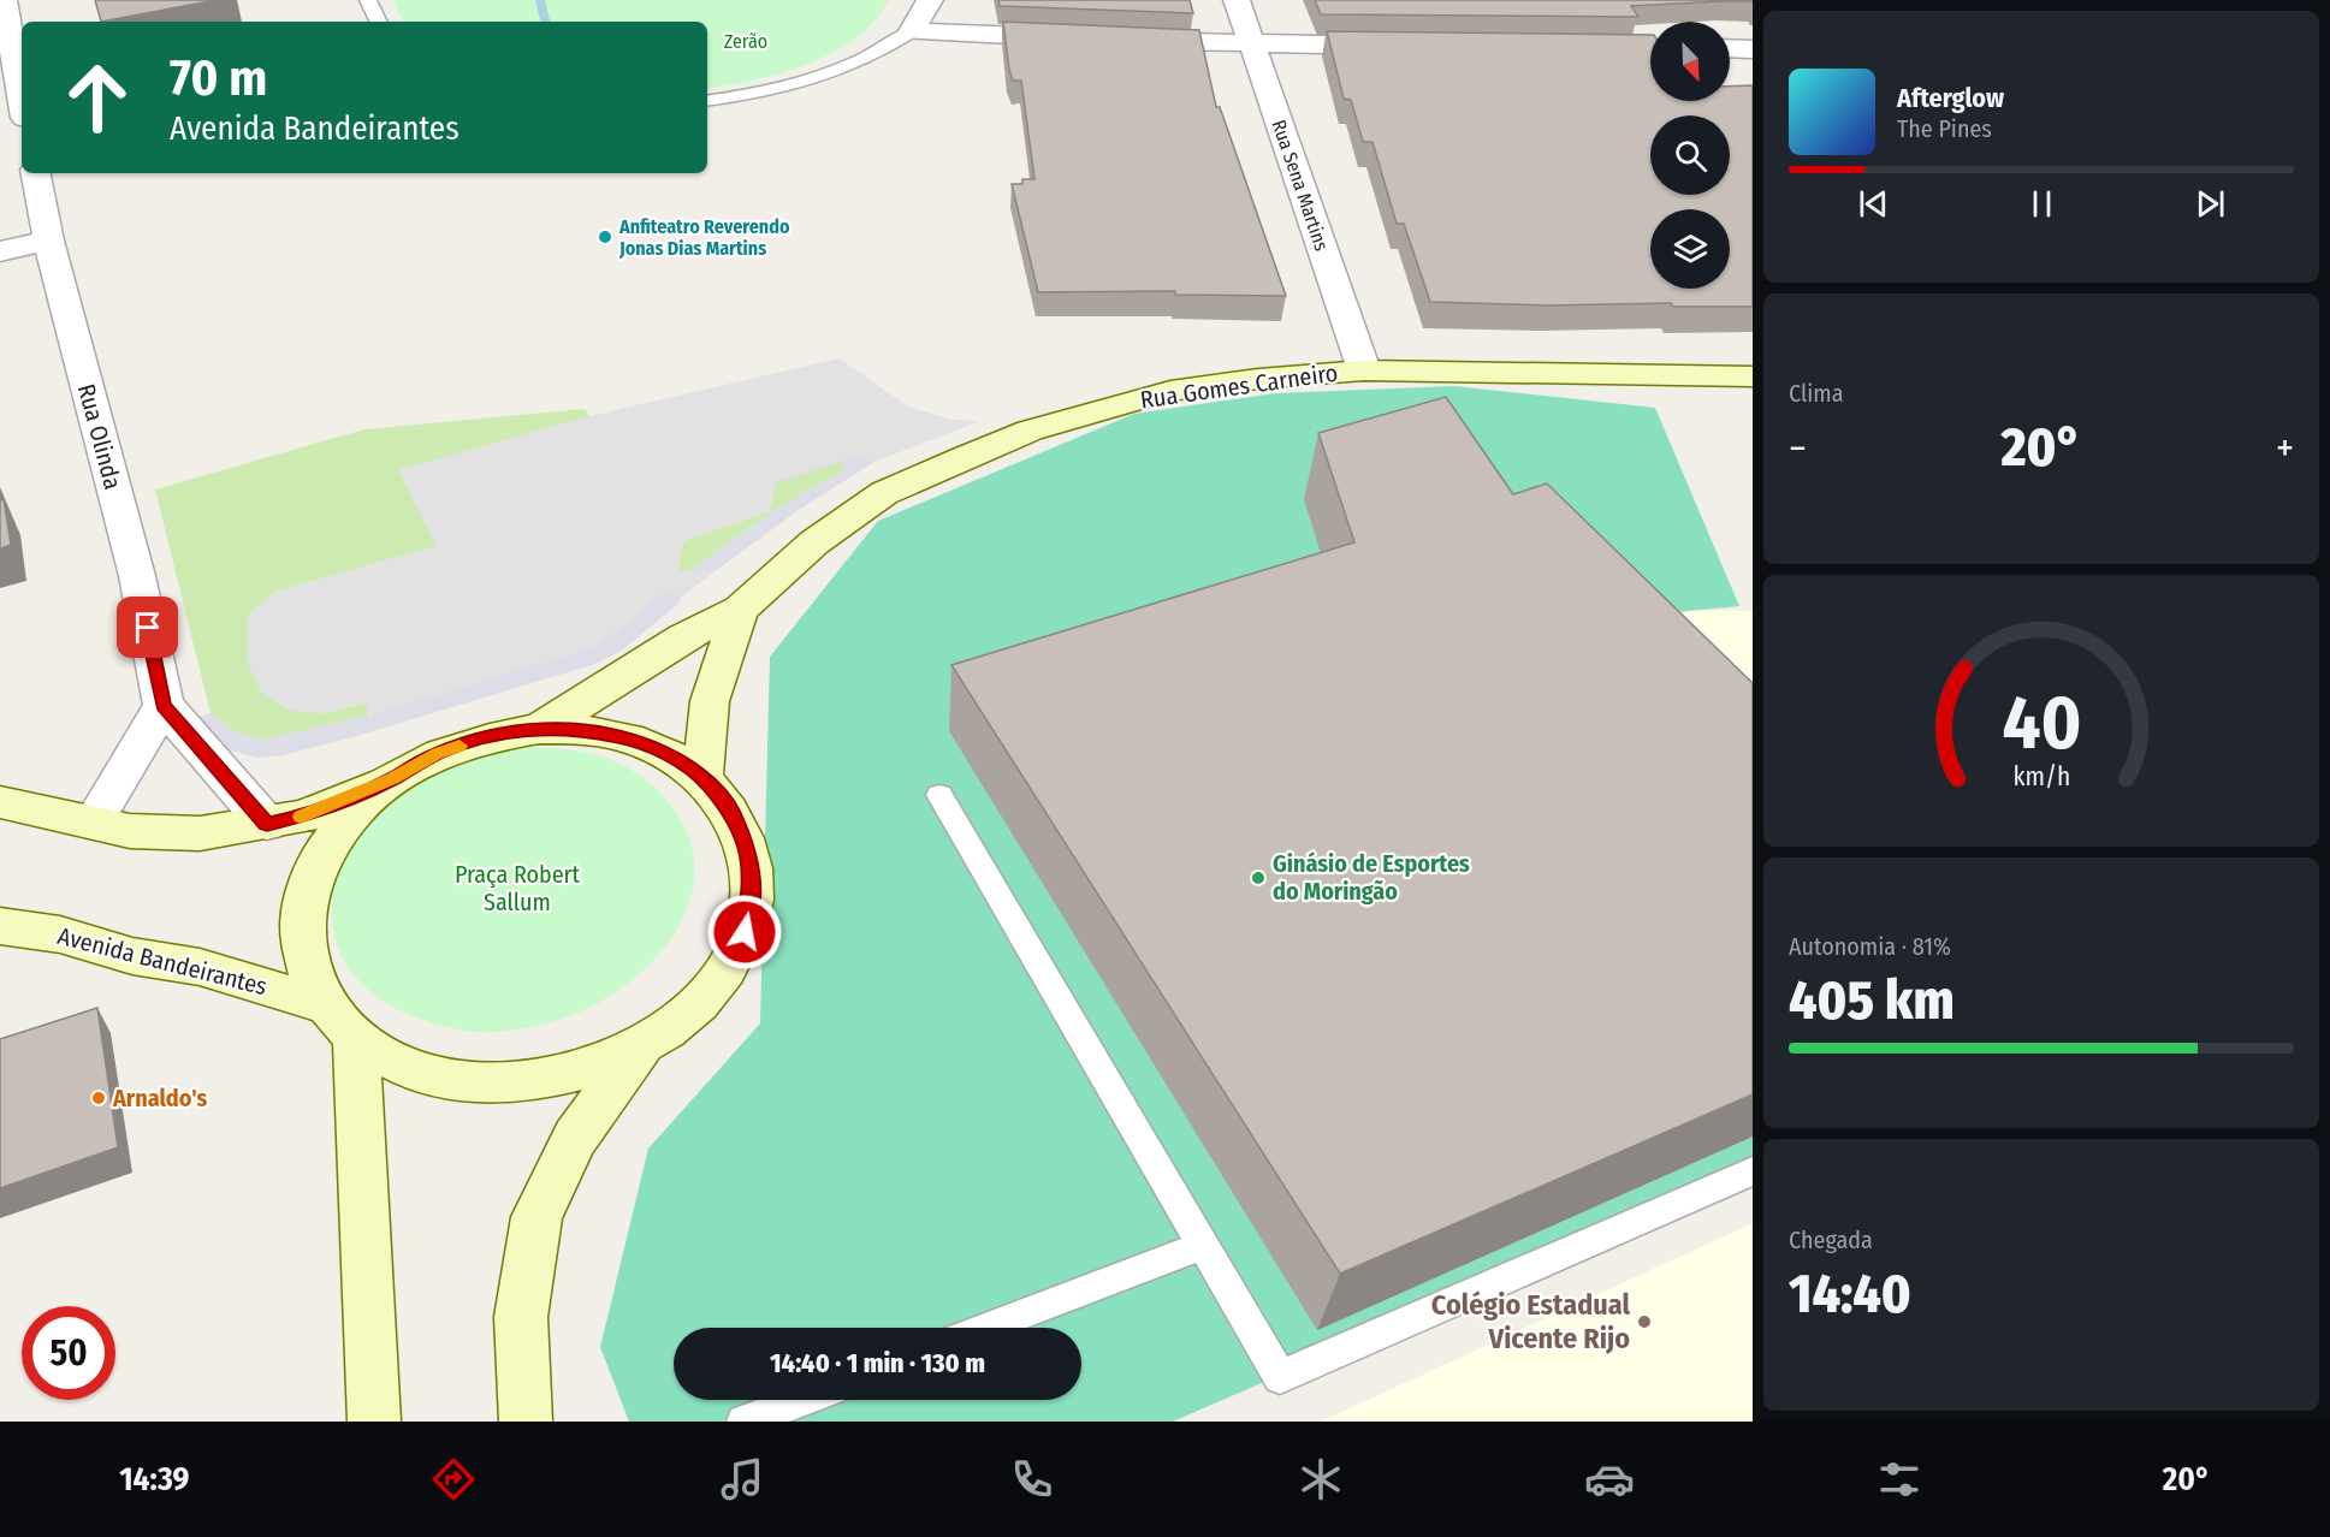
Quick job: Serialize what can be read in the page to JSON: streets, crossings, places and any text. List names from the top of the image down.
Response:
{
  "streets": {
    "main road": ["Rua Gomes Carneiro", "Avenida Bandeirantes"],
    "street": ["Rua Sena Martins", "Rua Olinda"]
  },
  "crossings": [
    ["Rua Sena Martins", "Rua Gomes Carneiro"]
  ],
  "parks": ["Zerão", "Praça Robert Sallum"],
  "places": [
    "Anfiteatro Reverendo Jonas Dias Martins",
    "Ginásio de Esportes do Moringão",
    "Arnaldo's",
    "Colégio Estadual Vicente Rijo"
  ],
  "north": "bottom right",
  "page": {
    "turn": ["70 m", "Avenida Bandeirantes"],
    "song": ["Afterglow", "The Pines"],
    "tile": [
      "Clima",
      ["Autonomia · 81%", "405 km"],
      ["Chegada", "14:40"]
    ],
    "heat": ["−", "20°", "+"],
    "limit": "50",
    "trip": "14:40 · 1 min · 130 m",
    "tabs": ["14:39", "20°"],
    "gauge": ["40", "km/h"]
  }
}
